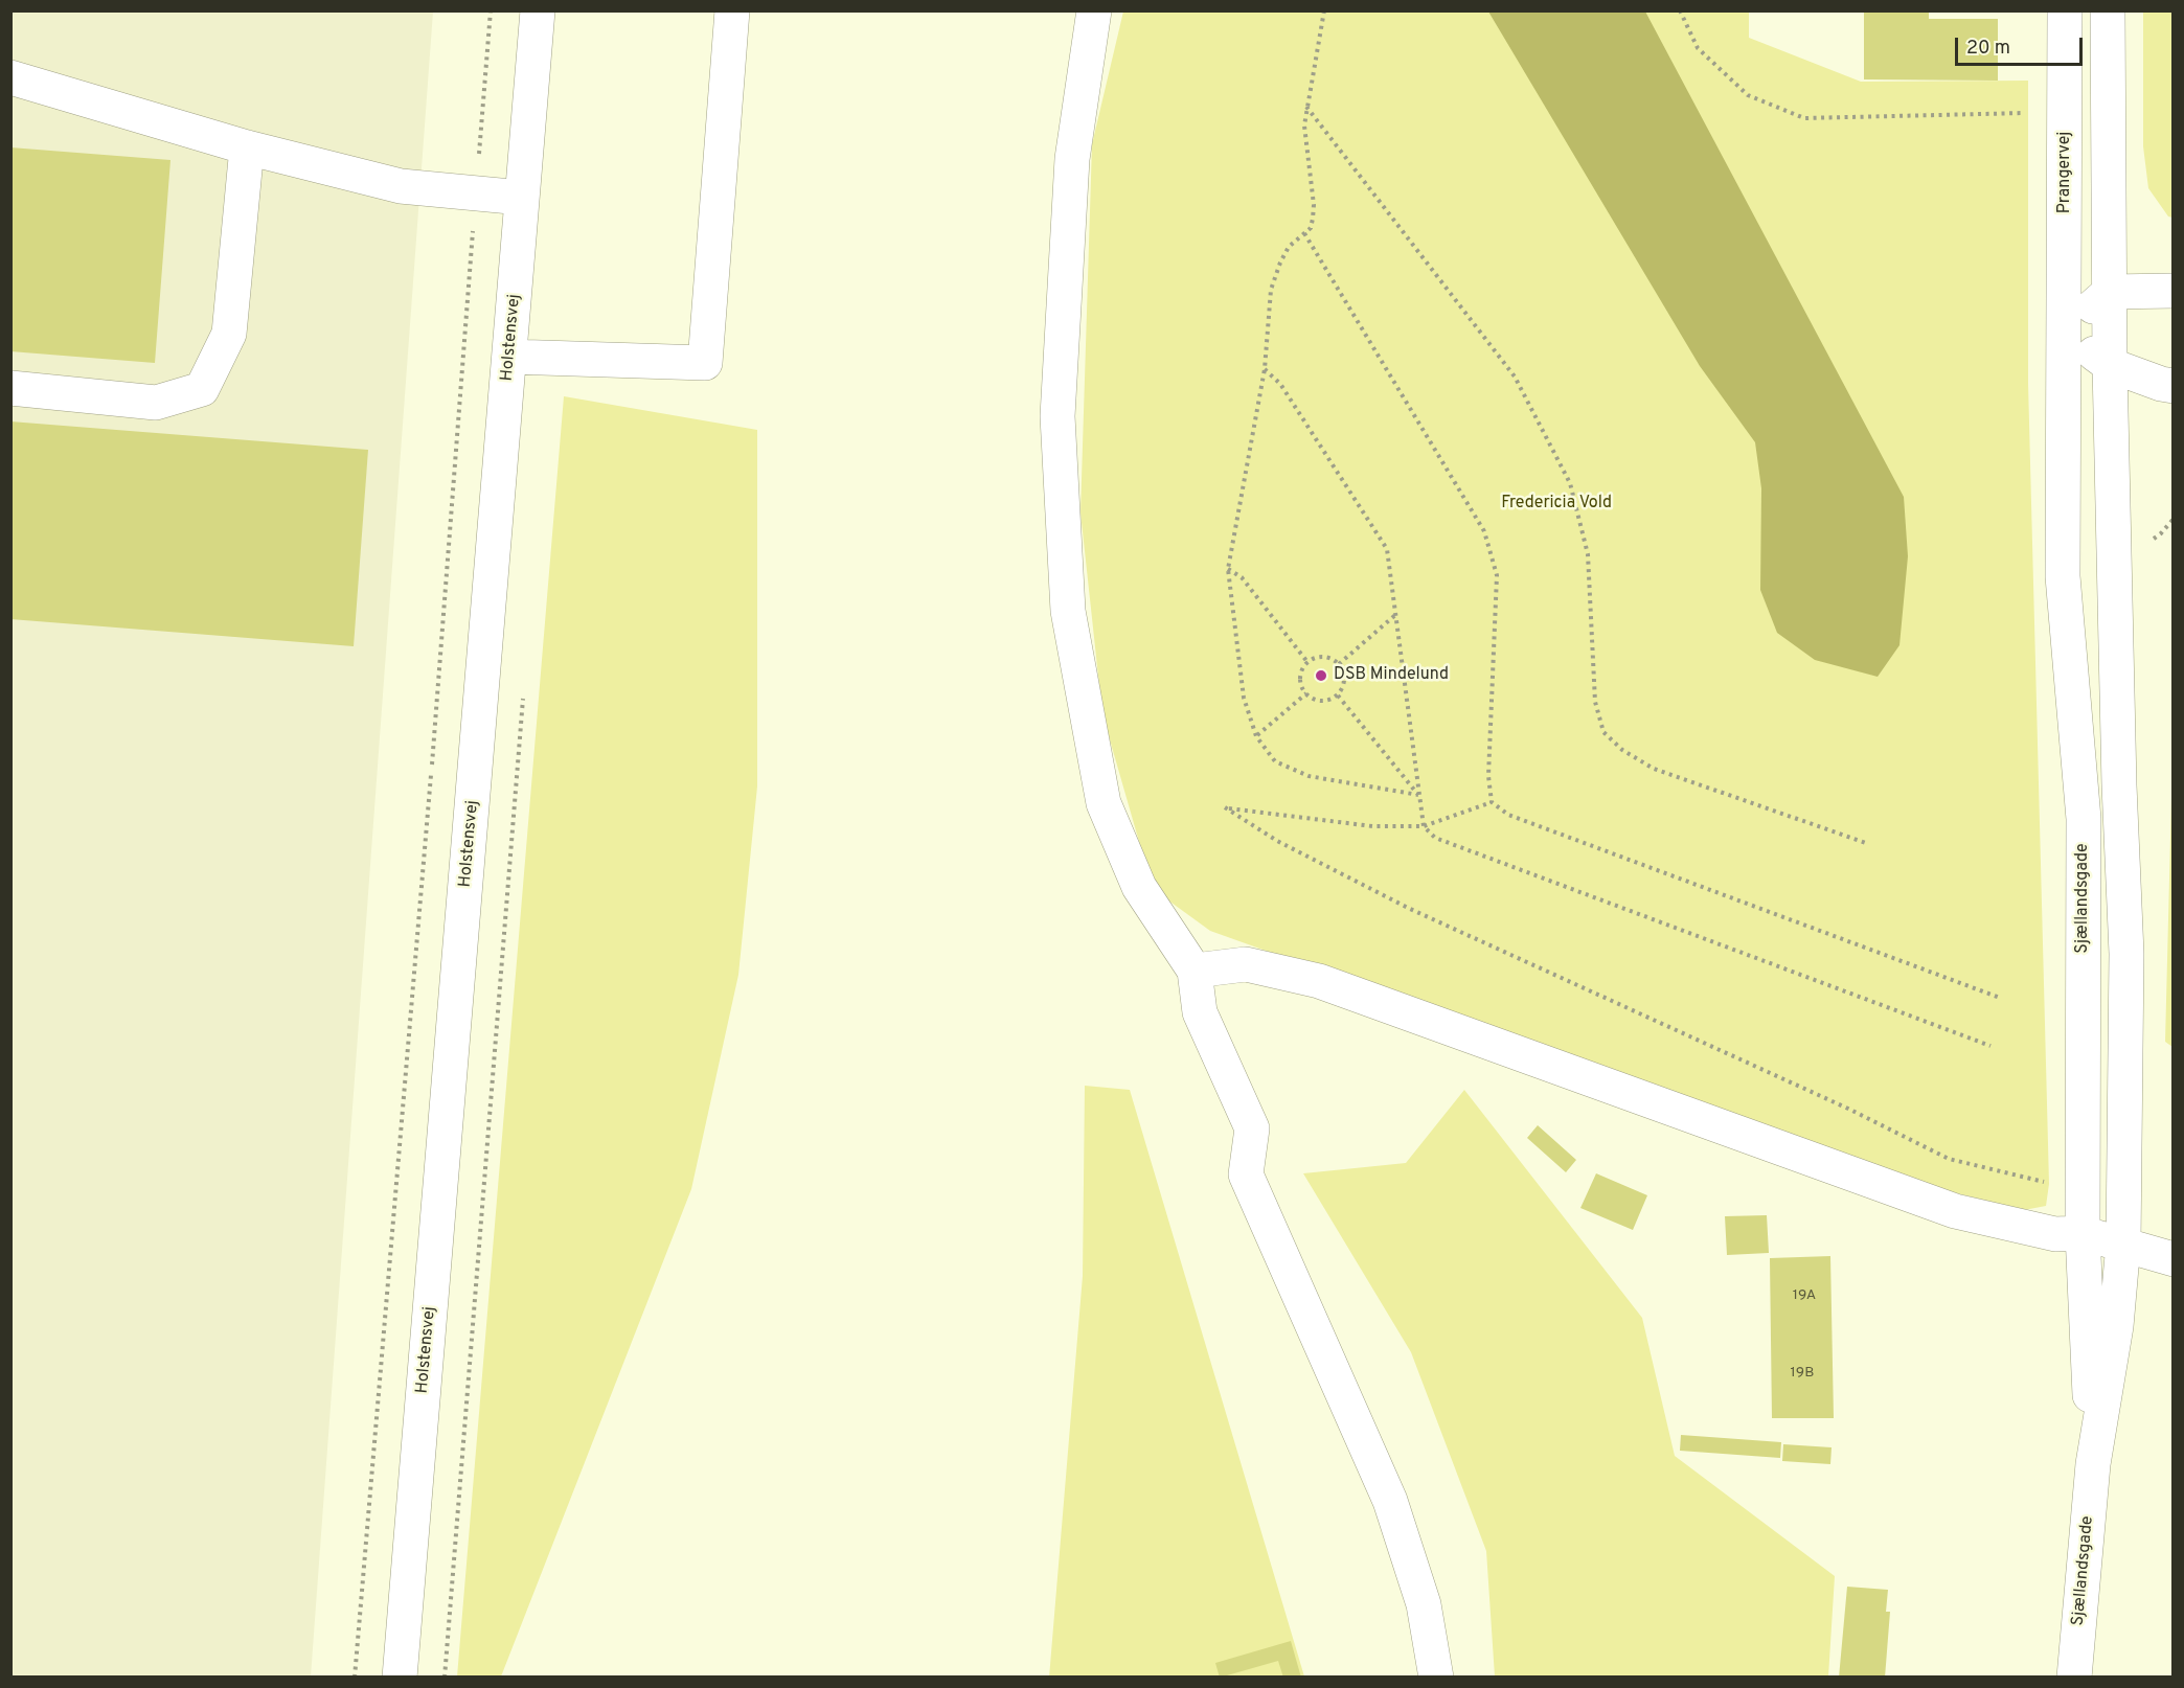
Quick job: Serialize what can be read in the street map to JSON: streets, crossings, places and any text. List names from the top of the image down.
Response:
{
  "streets": {
    "street": ["Prangervej", "Holstensvej", "Sjællandsgade"]
  },
  "crossings": [
    ["Prangervej", "Sjællandsgade"]
  ],
  "parks": ["Fredericia Vold"],
  "places": ["DSB Mindelund"],
  "house_numbers": ["19A", "19B"],
  "scale_bar": "20 m"
}
